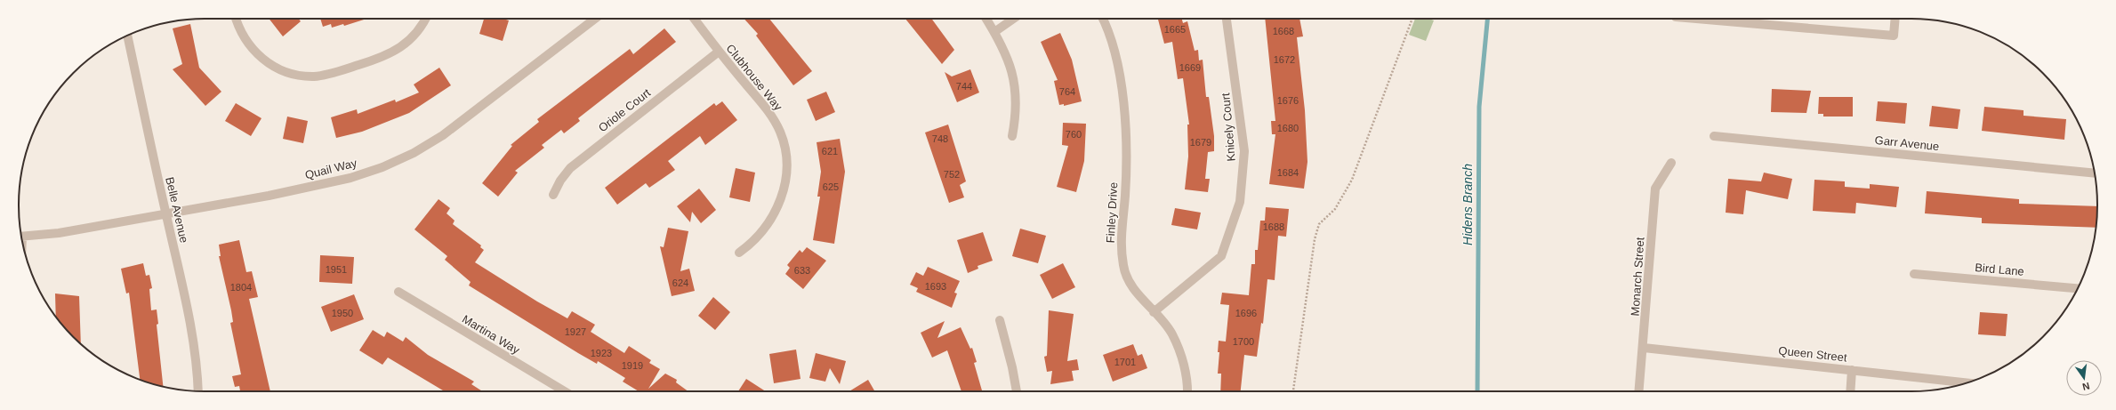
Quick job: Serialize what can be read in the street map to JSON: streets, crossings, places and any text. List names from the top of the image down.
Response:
{
  "streets": {
    "street": [
      "Clubhouse Way",
      "Oriole Court",
      "Knicely Court",
      "Garr Avenue",
      "Quail Way",
      "Belle Avenue",
      "Finley Drive",
      "Bird Lane",
      "Monarch Street",
      "Martina Way",
      "Queen Street"
    ]
  },
  "crossings": [
    ["Clubhouse Way", "Oriole Court"],
    ["Knicely Court", "Finley Drive"],
    ["Quail Way", "Belle Avenue"],
    ["Monarch Street", "Queen Street"]
  ],
  "water": ["Hidens Branch"],
  "house_numbers": [
    "1665",
    "1668",
    "1672",
    "1669",
    "744",
    "764",
    "1676",
    "1680",
    "760",
    "748",
    "1679",
    "621",
    "1684",
    "752",
    "625",
    "1688",
    "1951",
    "633",
    "624",
    "1693",
    "1804",
    "1950",
    "1696",
    "1927",
    "1700",
    "1923",
    "1701",
    "1919"
  ],
  "north": "bottom"
}
